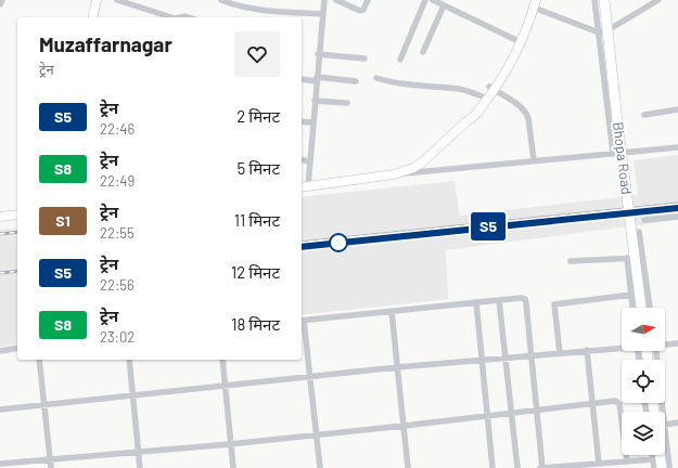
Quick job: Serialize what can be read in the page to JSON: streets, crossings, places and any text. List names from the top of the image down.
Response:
{
  "streets": {
    "main road": ["Bhopa Road"]
  },
  "north": "right",
  "page": {
    "on_map": "S5",
    "heading": ["Muzaffarnagar", "ट्रेन"],
    "list": [
      {
        "mark": "S5",
        "name": "ट्रेन",
        "note": "22:46",
        "value": "2 मिनट"
      },
      {
        "mark": "S8",
        "name": "ट्रेन",
        "note": "22:49",
        "value": "5 मिनट"
      },
      {
        "mark": "S1",
        "name": "ट्रेन",
        "note": "22:55",
        "value": "11 मिनट"
      },
      {
        "mark": "S5",
        "name": "ट्रेन",
        "note": "22:56",
        "value": "12 मिनट"
      },
      {
        "mark": "S8",
        "name": "ट्रेन",
        "note": "23:02",
        "value": "18 मिनट"
      }
    ]
  }
}
